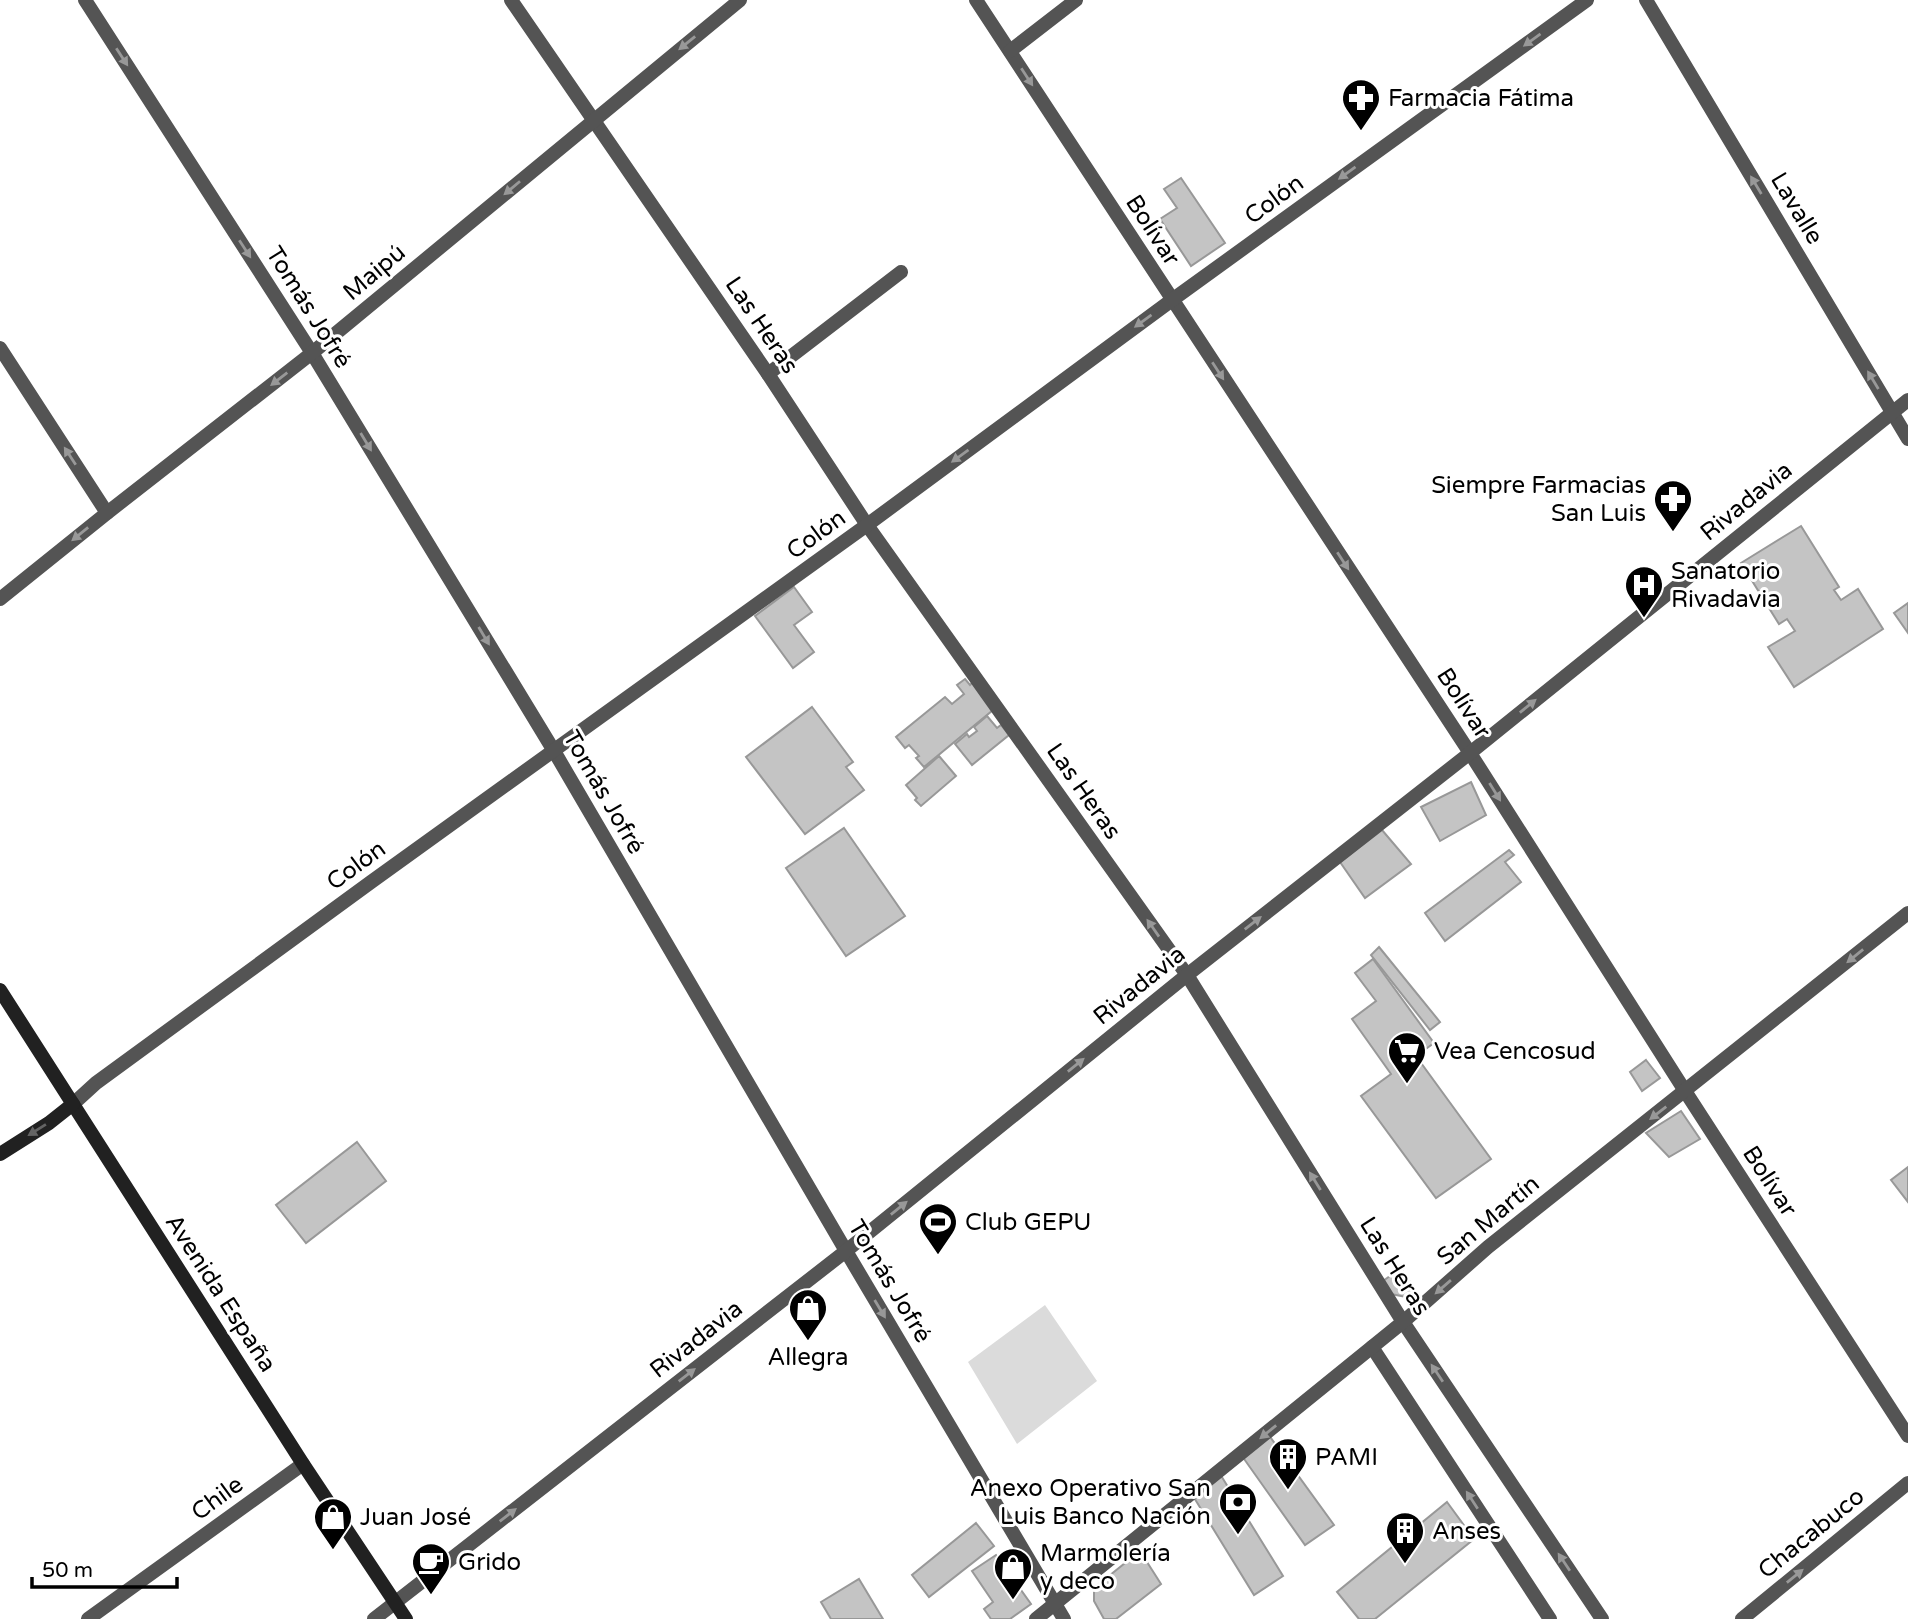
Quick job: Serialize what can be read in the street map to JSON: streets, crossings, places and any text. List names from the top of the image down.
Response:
{
  "streets": {
    "main road": ["Avenida España"],
    "street": [
      "Colón",
      "Lavalle",
      "Bolívar",
      "Maipú",
      "Tomás Jofré",
      "Las Heras",
      "Rivadavia",
      "San Martín",
      "Chile",
      "Chacabuco"
    ]
  },
  "crossings": [
    ["Colón", "Bolívar"],
    ["Colón", "Tomás Jofré"],
    ["Colón", "Las Heras"],
    ["Colón", "Avenida España"],
    ["Lavalle", "Rivadavia"],
    ["Bolívar", "Rivadavia"],
    ["Bolívar", "San Martín"],
    ["Maipú", "Tomás Jofré"],
    ["Maipú", "Las Heras"],
    ["Tomás Jofré", "Rivadavia"],
    ["Tomás Jofré", "San Martín"],
    ["Las Heras", "Rivadavia"],
    ["Las Heras", "San Martín"],
    ["Rivadavia", "Avenida España"],
    ["Avenida España", "Chile"]
  ],
  "one_way": [
    "Colón",
    "Lavalle",
    "Bolívar",
    "Maipú",
    "Tomás Jofré",
    "Las Heras",
    "Rivadavia",
    "San Martín",
    "Chacabuco"
  ],
  "places": {
    "pharmacy": ["Farmacia Fátima", "Siempre Farmacias San Luis"],
    "hospital": ["Sanatorio Rivadavia"],
    "supermarket": ["Vea Cencosud"],
    "sports": ["Club GEPU"],
    "shop": ["Allegra", "Juan José", "Marmolería y deco"],
    "building": ["PAMI", "Anses"],
    "bank": ["Anexo Operativo San Luis Banco Nación"],
    "cafe": ["Grido"]
  },
  "scale_bar": "50 m"
}
